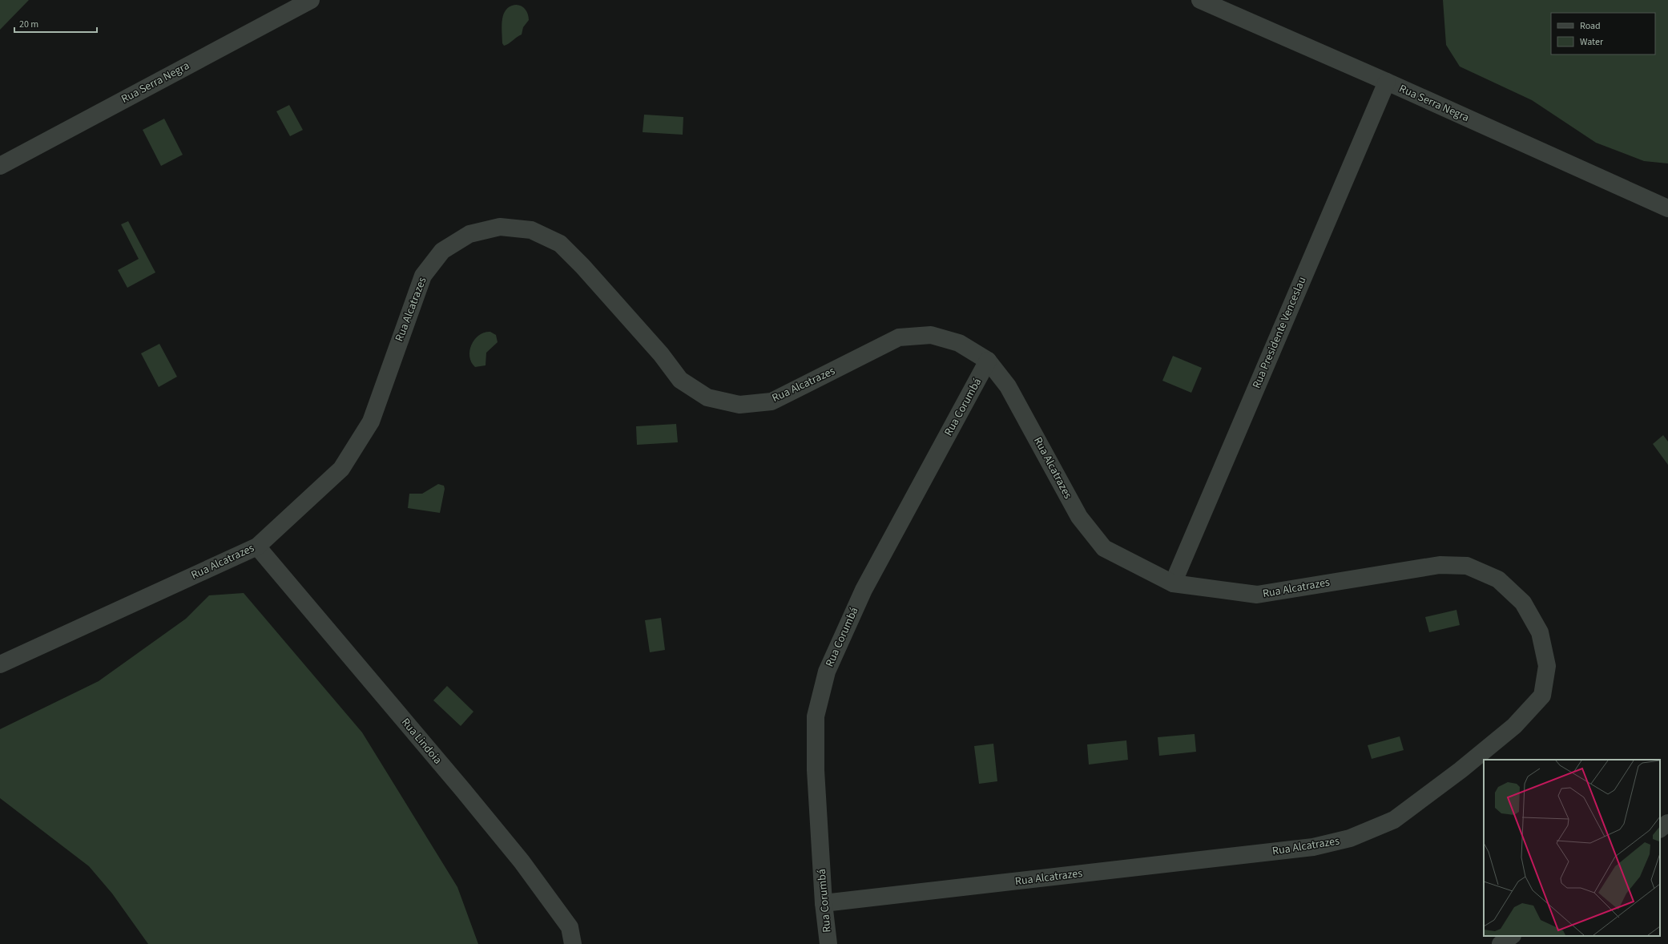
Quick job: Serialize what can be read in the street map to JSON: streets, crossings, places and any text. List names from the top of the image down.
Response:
{
  "streets": {
    "street": [
      "Rua Serra Negra",
      "Rua Alcatrazes",
      "Rua Presidente Venceslau",
      "Rua Corumbá",
      "Rua Lindoia"
    ]
  },
  "crossings": [
    ["Rua Serra Negra", "Rua Presidente Venceslau"],
    ["Rua Alcatrazes", "Rua Presidente Venceslau"],
    ["Rua Alcatrazes", "Rua Corumbá"],
    ["Rua Alcatrazes", "Rua Lindoia"]
  ],
  "legend": ["Road", "Water"],
  "scale_bar": "20 m"
}
